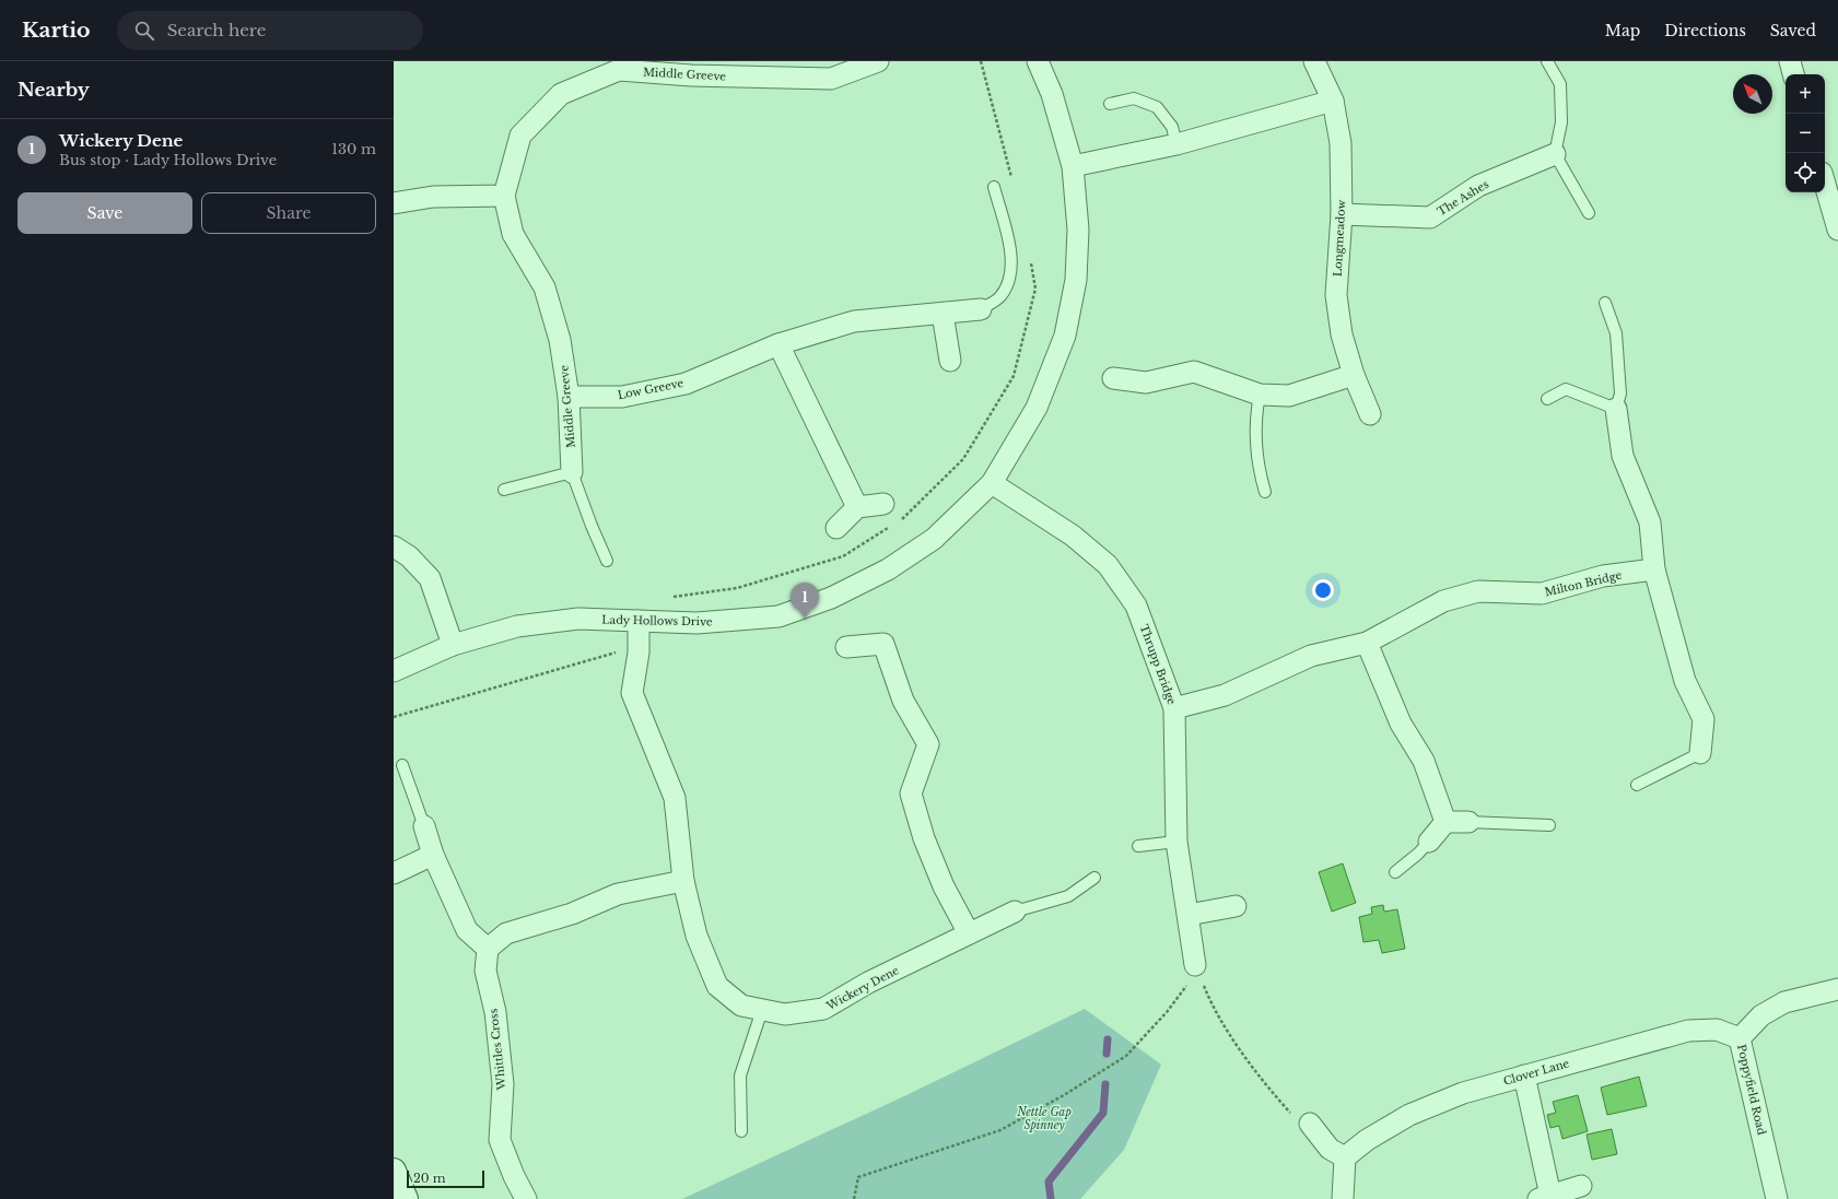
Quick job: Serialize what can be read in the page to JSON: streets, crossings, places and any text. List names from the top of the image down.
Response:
{
  "streets": {
    "street": [
      "Middle Greeve",
      "The Ashes",
      "Longmeadow",
      "Low Greeve",
      "Milton Bridge",
      "Lady Hollows Drive",
      "Thrupp Bridge",
      "Wickery Dene",
      "Whittles Cross",
      "Clover Lane",
      "Poppyfield Road"
    ]
  },
  "crossings": [
    ["Middle Greeve", "Low Greeve"],
    ["The Ashes", "Longmeadow"],
    ["Milton Bridge", "Thrupp Bridge"],
    ["Lady Hollows Drive", "Thrupp Bridge"],
    ["Lady Hollows Drive", "Wickery Dene"],
    ["Clover Lane", "Poppyfield Road"]
  ],
  "parks": ["Nettle Gap Spinney"],
  "scale_bar": "20 m",
  "north": "top left",
  "page": {
    "header": "Kartio",
    "search": "Search here",
    "nav": ["Map", "Directions", "Saved"],
    "heading": "Nearby",
    "map_buttons": ["+", "−"],
    "list": [
      {
        "mark": "1",
        "name": "Wickery Dene",
        "note": "Bus stop · Lady Hollows Drive",
        "value": "130 m"
      }
    ],
    "buttons": ["Save", "Share"],
    "pins": "1",
    "scale": "20 m"
  }
}
